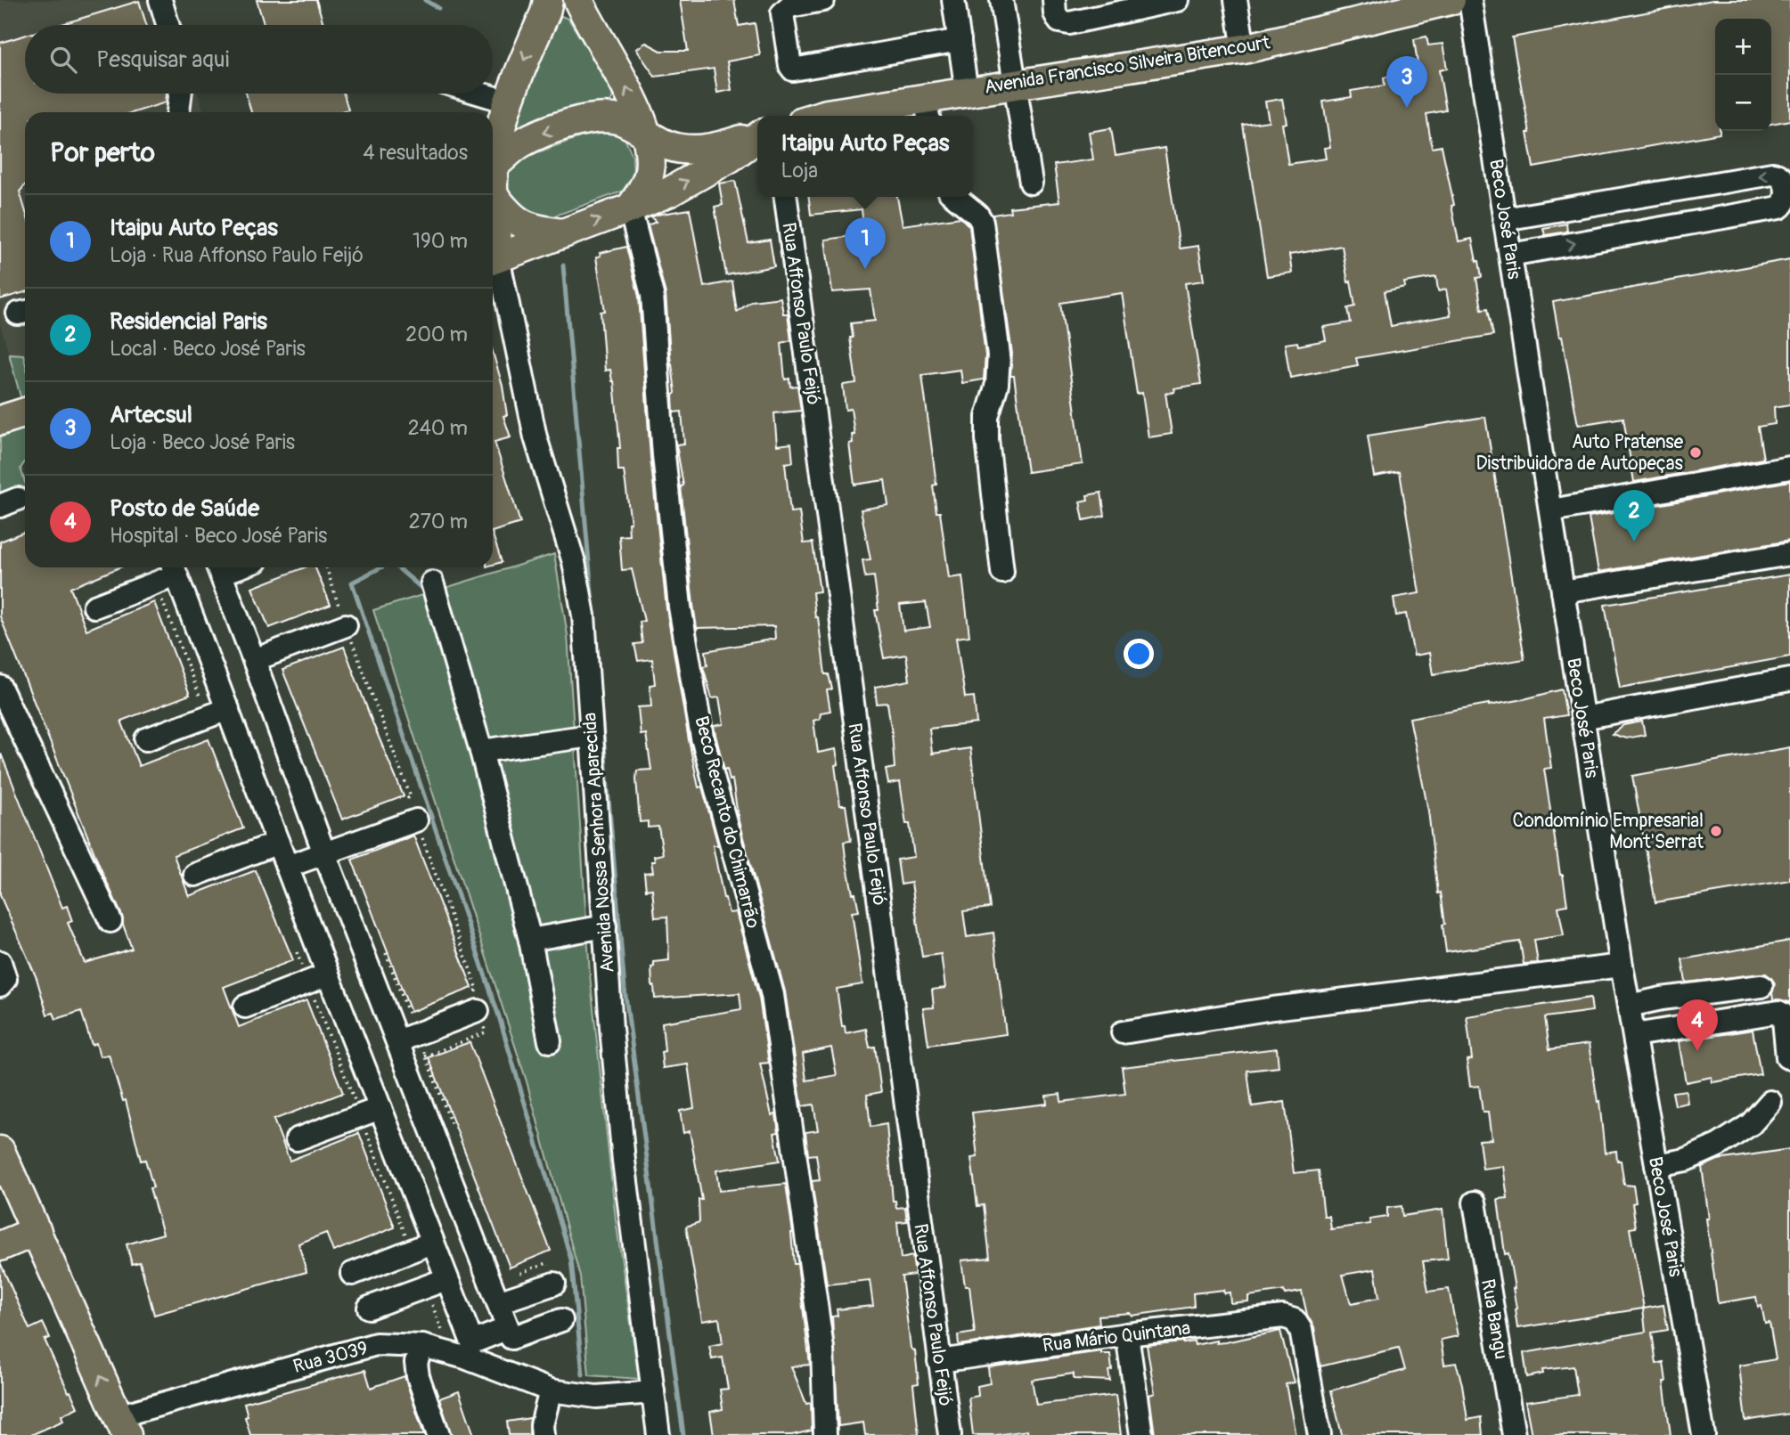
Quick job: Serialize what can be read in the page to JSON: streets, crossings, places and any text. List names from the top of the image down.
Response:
{
  "streets": {
    "main road": ["Avenida Francisco Silveira Bitencourt"],
    "street": [
      "Beco José Paris",
      "Rua Affonso Paulo Feijó",
      "Beco Recanto do Chimarrão",
      "Avenida Nossa Senhora Aparecida",
      "Rua Bangu",
      "Rua Mário Quintana",
      "Rua 3039"
    ]
  },
  "crossings": [
    ["Rua Affonso Paulo Feijó", "Rua Mário Quintana"],
    ["Avenida Nossa Senhora Aparecida", "Rua 3039"]
  ],
  "places": ["Auto Pratense Distribuidora de Autopeças", "Condomínio Empresarial Mont'Serrat"],
  "page": {
    "map_buttons": ["+", "−"],
    "search": "Pesquisar aqui",
    "pins": [
      "3",
      "1",
      "2",
      "4"
    ],
    "heading": ["Por perto", "4 resultados"],
    "popup": ["Itaipu Auto Peças", "Loja"],
    "list": [
      {
        "mark": "1",
        "name": "Itaipu Auto Peças",
        "note": "Loja · Rua Affonso Paulo Feijó",
        "value": "190 m"
      },
      {
        "mark": "2",
        "name": "Residencial Paris",
        "note": "Local · Beco José Paris",
        "value": "200 m"
      },
      {
        "mark": "3",
        "name": "Artecsul",
        "note": "Loja · Beco José Paris",
        "value": "240 m"
      },
      {
        "mark": "4",
        "name": "Posto de Saúde",
        "note": "Hospital · Beco José Paris",
        "value": "270 m"
      }
    ]
  }
}
